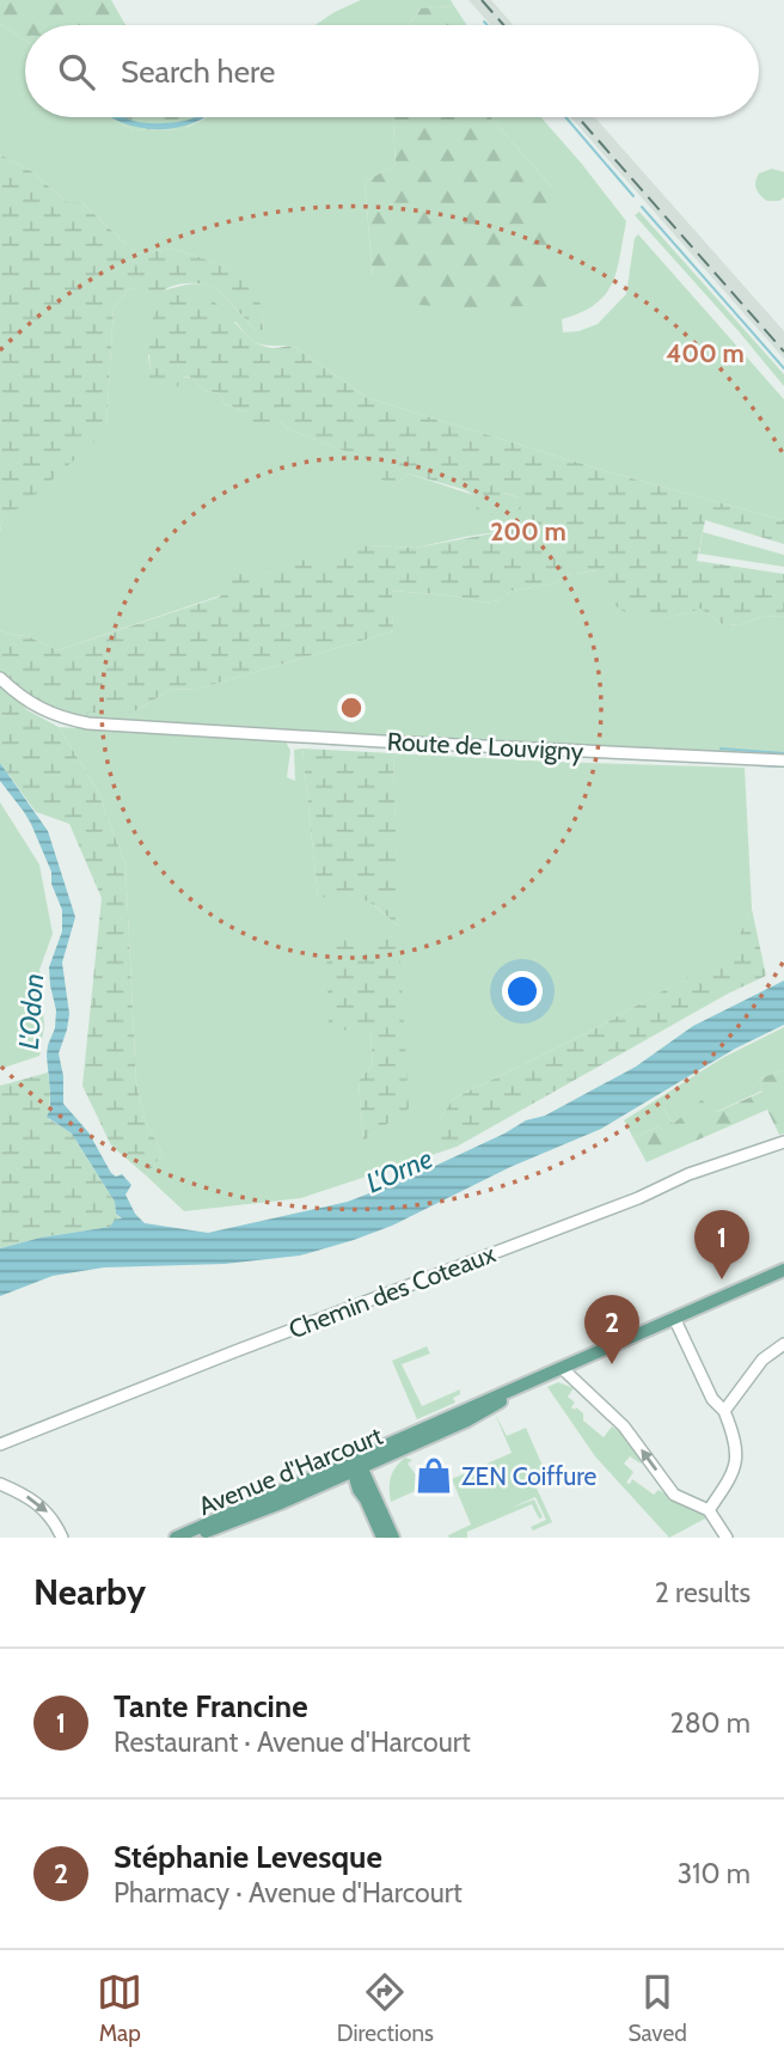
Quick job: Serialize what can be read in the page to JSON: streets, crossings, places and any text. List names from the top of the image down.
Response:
{
  "streets": {
    "main road": ["Avenue d'Harcourt"],
    "street": ["Route de Louvigny", "Chemin des Coteaux"]
  },
  "water": ["L'Odon", "L'Orne"],
  "places": {
    "shop": ["ZEN Coiffure"]
  },
  "page": {
    "search": "Search here",
    "pins": ["1", "2"],
    "heading": ["Nearby", "2 results"],
    "list": [
      {
        "mark": "1",
        "name": "Tante Francine",
        "note": "Restaurant · Avenue d'Harcourt",
        "value": "280 m"
      },
      {
        "mark": "2",
        "name": "Stéphanie Levesque",
        "note": "Pharmacy · Avenue d'Harcourt",
        "value": "310 m"
      }
    ],
    "nav": ["Map", "Directions", "Saved"]
  },
  "rings": ["400 m", "200 m"]
}
